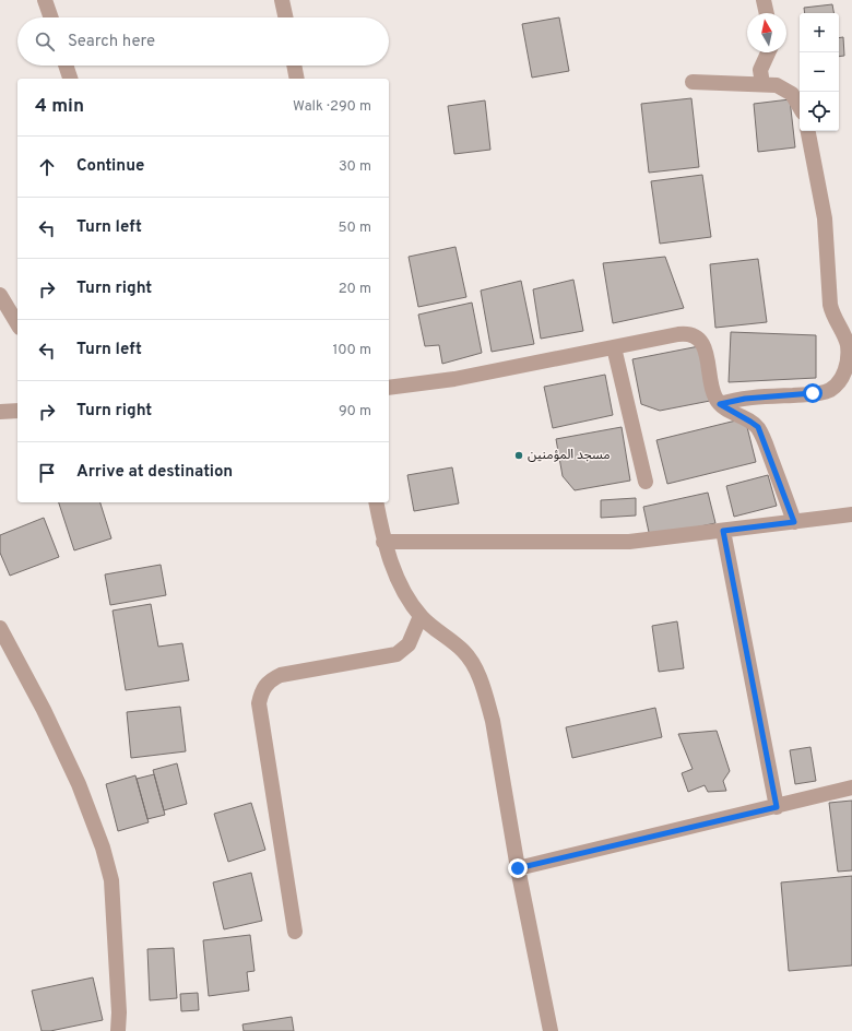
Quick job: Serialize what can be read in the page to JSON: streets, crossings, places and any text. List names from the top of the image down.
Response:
{
  "places": ["مسجد المؤمنين"],
  "north": "top",
  "page": {
    "map_buttons": ["+", "−"],
    "search": "Search here",
    "heading": ["4 min", "Walk · 290 m"],
    "list": [
      ["Continue", "30 m"],
      ["Turn left", "50 m"],
      ["Turn right", "20 m"],
      ["Turn left", "100 m"],
      ["Turn right", "90 m"],
      "Arrive at destination"
    ]
  }
}
